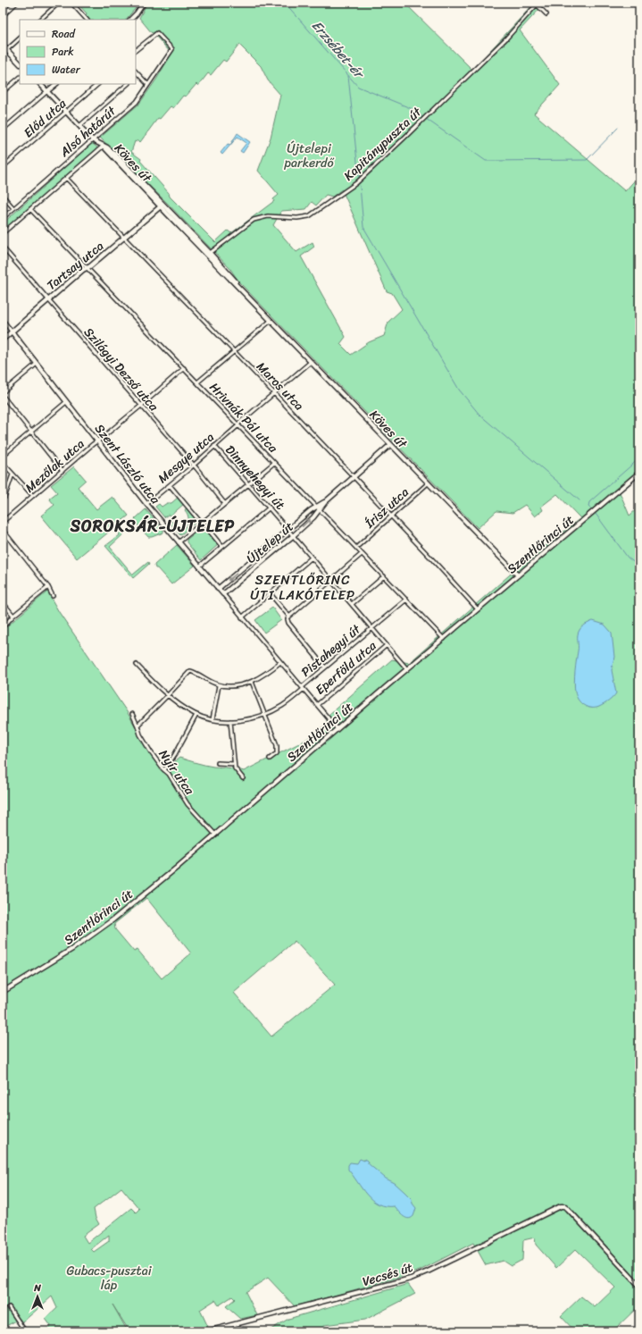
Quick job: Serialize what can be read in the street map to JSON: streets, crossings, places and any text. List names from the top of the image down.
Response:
{
  "streets": {
    "street": [
      "Előd utca",
      "Alsó határút",
      "Kapitánypuszta út",
      "Köves út",
      "Tartsay utca",
      "Szilágyi Dezső utca",
      "Maros utca",
      "Hrivnák Pál utca",
      "Mesgye utca",
      "Szent László utca",
      "Mezőlak utca",
      "Dinnyehegyi út",
      "Írisz utca",
      "Újtelep út",
      "Szentlőrinci út",
      "Pistahegyi út",
      "Eperföld utca",
      "Nyír utca",
      "Vecsés út"
    ]
  },
  "crossings": [
    ["Alsó határút", "Köves út"],
    ["Alsó határút", "Maros utca"],
    ["Alsó határút", "Hrivnák Pál utca"],
    ["Kapitánypuszta út", "Köves út"],
    ["Köves út", "Tartsay utca"],
    ["Köves út", "Mesgye utca"],
    ["Köves út", "Írisz utca"],
    ["Köves út", "Újtelep út"],
    ["Köves út", "Szentlőrinci út"],
    ["Tartsay utca", "Szilágyi Dezső utca"],
    ["Tartsay utca", "Maros utca"],
    ["Tartsay utca", "Hrivnák Pál utca"],
    ["Tartsay utca", "Szent László utca"],
    ["Szilágyi Dezső utca", "Mesgye utca"],
    ["Szilágyi Dezső utca", "Mezőlak utca"],
    ["Maros utca", "Mesgye utca"],
    ["Maros utca", "Írisz utca"],
    ["Maros utca", "Újtelep út"],
    ["Maros utca", "Szentlőrinci út"],
    ["Hrivnák Pál utca", "Mesgye utca"],
    ["Hrivnák Pál utca", "Mezőlak utca"],
    ["Hrivnák Pál utca", "Újtelep út"],
    ["Hrivnák Pál utca", "Szentlőrinci út"],
    ["Hrivnák Pál utca", "Pistahegyi út"],
    ["Mesgye utca", "Szent László utca"],
    ["Mesgye utca", "Dinnyehegyi út"],
    ["Szent László utca", "Mezőlak utca"],
    ["Szent László utca", "Újtelep út"],
    ["Szent László utca", "Szentlőrinci út"],
    ["Szent László utca", "Pistahegyi út"],
    ["Szent László utca", "Eperföld utca"],
    ["Dinnyehegyi út", "Újtelep út"],
    ["Dinnyehegyi út", "Szentlőrinci út"],
    ["Dinnyehegyi út", "Pistahegyi út"],
    ["Dinnyehegyi út", "Eperföld utca"],
    ["Szentlőrinci út", "Nyír utca"]
  ],
  "districts": ["SOROKSÁR-ÚJTELEP", "SZENTLŐRINC ÚTI LAKÓTELEP"],
  "water": ["Erzsébet-ér"],
  "parks": ["Újtelepi parkerdő", "Gubacs-pusztai láp"],
  "legend": ["Road", "Park", "Water"],
  "north": "top"
}
